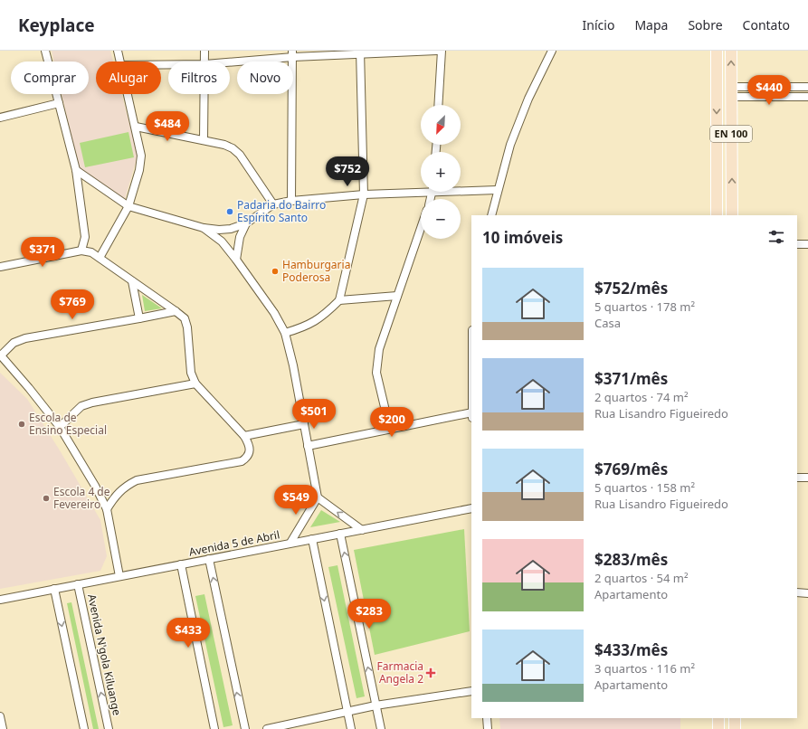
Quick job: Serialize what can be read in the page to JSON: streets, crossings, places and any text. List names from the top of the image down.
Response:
{
  "streets": {
    "main road": ["EN 100"],
    "street": ["Avenida 5 de Abril", "Avenida N'gola Kiluange"]
  },
  "crossings": [
    ["Avenida 5 de Abril", "Avenida N'gola Kiluange"]
  ],
  "places": {
    "other": [
      "Padaria do Bairro Espírito Santo",
      "Hamburgaria Poderosa",
      "Escola de Ensino Especial",
      "Escola 4 de Fevereiro"
    ],
    "health": ["Farmacia Angela 2"]
  },
  "north": "bottom left",
  "page": {
    "header": "Keyplace",
    "nav": [
      "Início",
      "Mapa",
      "Sobre",
      "Contato"
    ],
    "chip": [
      "Comprar",
      "Alugar",
      "Filtros",
      "Novo"
    ],
    "price": [
      "$440",
      "$484",
      "$752",
      "$371",
      "$769",
      "$501",
      "$200",
      "$549",
      "$283",
      "$433"
    ],
    "map_buttons": ["+", "−"],
    "heading": "10 imóveis",
    "list": [
      {
        "name": "$752/mês",
        "note": "5 quartos · 178 m² · Casa"
      },
      {
        "name": "$371/mês",
        "note": "2 quartos · 74 m² · Rua Lisandro Figueiredo"
      },
      {
        "name": "$769/mês",
        "note": "5 quartos · 158 m² · Rua Lisandro Figueiredo"
      },
      {
        "name": "$283/mês",
        "note": "2 quartos · 54 m² · Apartamento"
      },
      {
        "name": "$433/mês",
        "note": "3 quartos · 116 m² · Apartamento"
      }
    ]
  }
}
